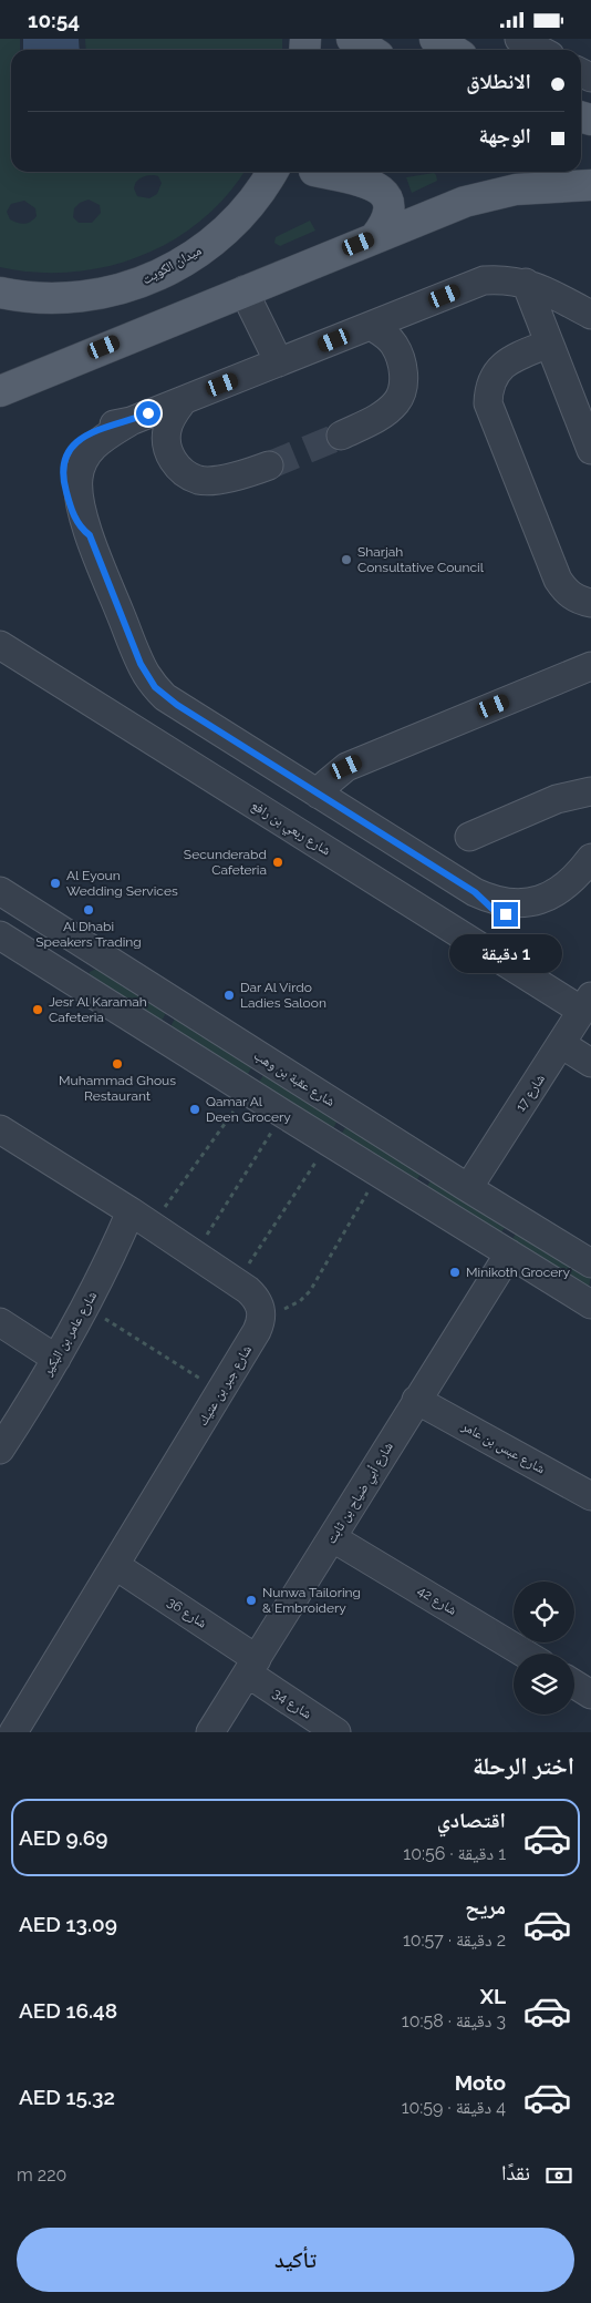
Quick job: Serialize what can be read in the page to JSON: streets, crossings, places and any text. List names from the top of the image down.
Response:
{
  "streets": {
    "main road": ["ميدان الكويت"],
    "street": [
      "شارع ربعي بن رافع",
      "شارع عقبة بن وهب",
      "شارع 17",
      "شارع عامر بن البكير",
      "شارع جبر بن عتيك",
      "شارع عبس بن عامر",
      "شارع أبي ضياح بن ثابت",
      "شارع 42",
      "شارع 36",
      "شارع 34"
    ]
  },
  "crossings": [
    ["شارع ربعي بن رافع", "شارع 17"],
    ["شارع عقبة بن وهب", "شارع 17"],
    ["شارع جبر بن عتيك", "شارع 36"],
    ["شارع عبس بن عامر", "شارع أبي ضياح بن ثابت"],
    ["شارع أبي ضياح بن ثابت", "شارع 42"],
    ["شارع أبي ضياح بن ثابت", "شارع 36"],
    ["شارع أبي ضياح بن ثابت", "شارع 34"],
    ["شارع 36", "شارع 34"]
  ],
  "places": [
    "Sharjah Consultative Council",
    "Secunderabd Cafeteria",
    "Al Eyoun Wedding Services",
    "Al Dhabi Speakers Trading",
    "Dar Al Virdo Ladies Saloon",
    "Jesr Al Karamah Cafeteria",
    "Muhammad Ghous Restaurant",
    "Qamar Al Deen Grocery",
    "Minikoth Grocery",
    "Nunwa Tailoring & Embroidery"
  ],
  "page": {
    "status": "10:54",
    "banner": ["الانطلاق", "الوجهة"],
    "bubble": "1 دقيقة",
    "heading": "اختر الرحلة",
    "list": [
      {
        "name": "اقتصادي",
        "note": "1 دقيقة · 10:56",
        "value": "AED 9.69"
      },
      {
        "name": "مريح",
        "note": "2 دقيقة · 10:57",
        "value": "AED 13.09"
      },
      {
        "name": "XL",
        "note": "3 دقيقة · 10:58",
        "value": "AED 16.48"
      },
      {
        "name": "Moto",
        "note": "4 دقيقة · 10:59",
        "value": "AED 15.32"
      }
    ],
    "pay": ["نقدًا", "220 m"],
    "buttons": "تأكيد"
  }
}
